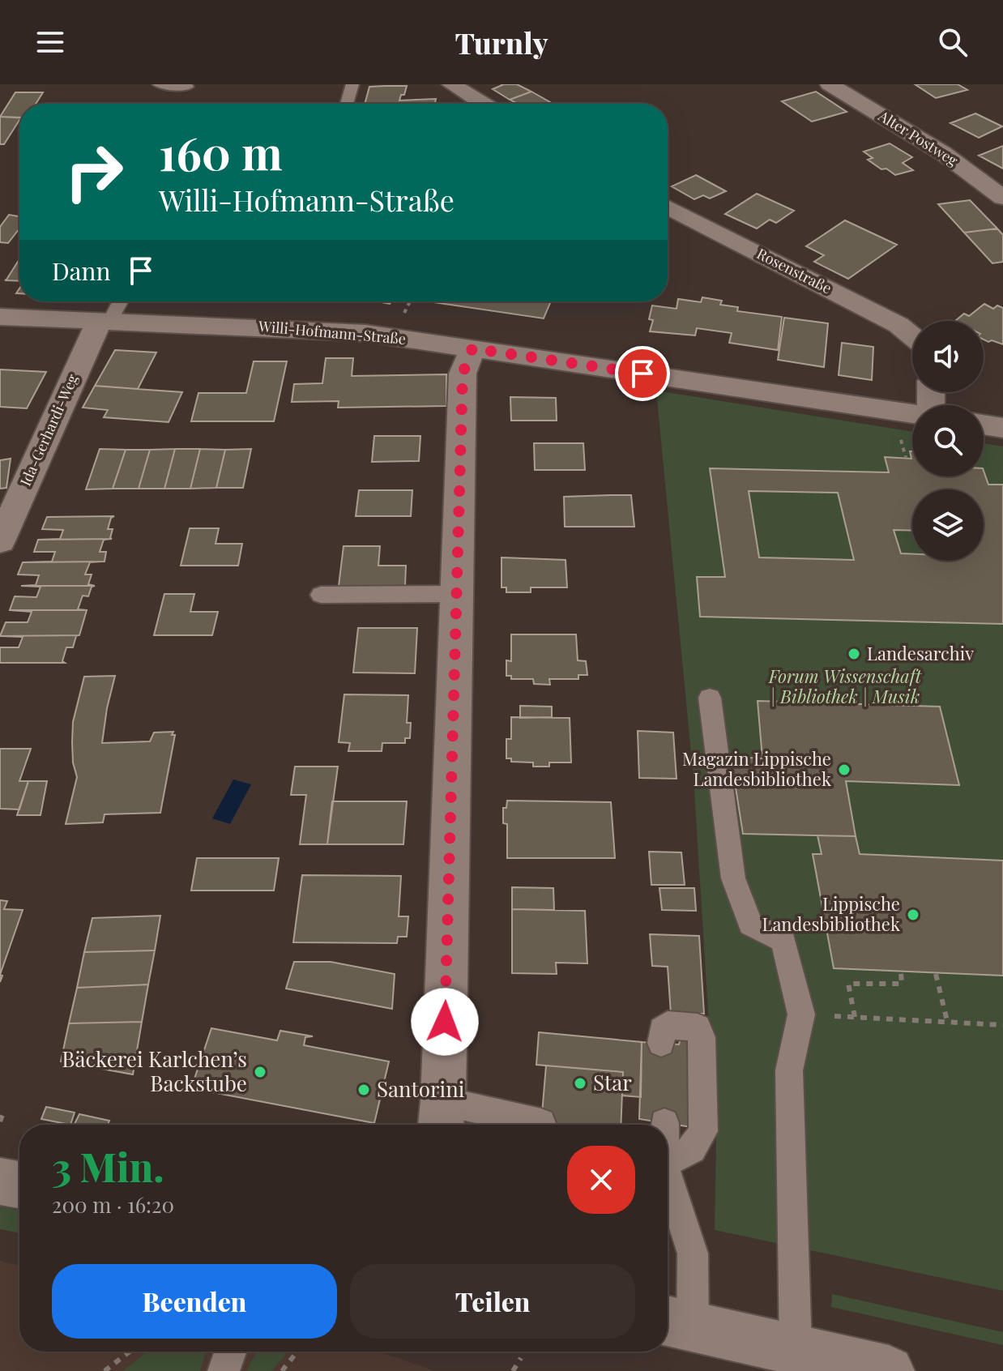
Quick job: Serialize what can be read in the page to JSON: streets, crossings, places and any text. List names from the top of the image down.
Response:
{
  "streets": {
    "street": [
      "Alter Postweg",
      "Rosenstraße",
      "Willi-Hofmann-Straße",
      "Ida-Gerhardi-Weg"
    ]
  },
  "crossings": [
    ["Willi-Hofmann-Straße", "Ida-Gerhardi-Weg"]
  ],
  "parks": ["Forum Wissenschaft | Bibliothek | Musik"],
  "places": [
    "Landesarchiv",
    "Magazin Lippische Landesbibliothek",
    "Lippische Landesbibliothek",
    "Bäckerei Karlchen’s Backstube",
    "Star",
    "Santorini"
  ],
  "page": {
    "header": "Turnly",
    "turn": ["160 m", "Willi-Hofmann-Straße"],
    "then": "Dann",
    "heading": ["3 Min.", "200 m · 16:20"],
    "buttons": ["Beenden", "Teilen"]
  }
}
